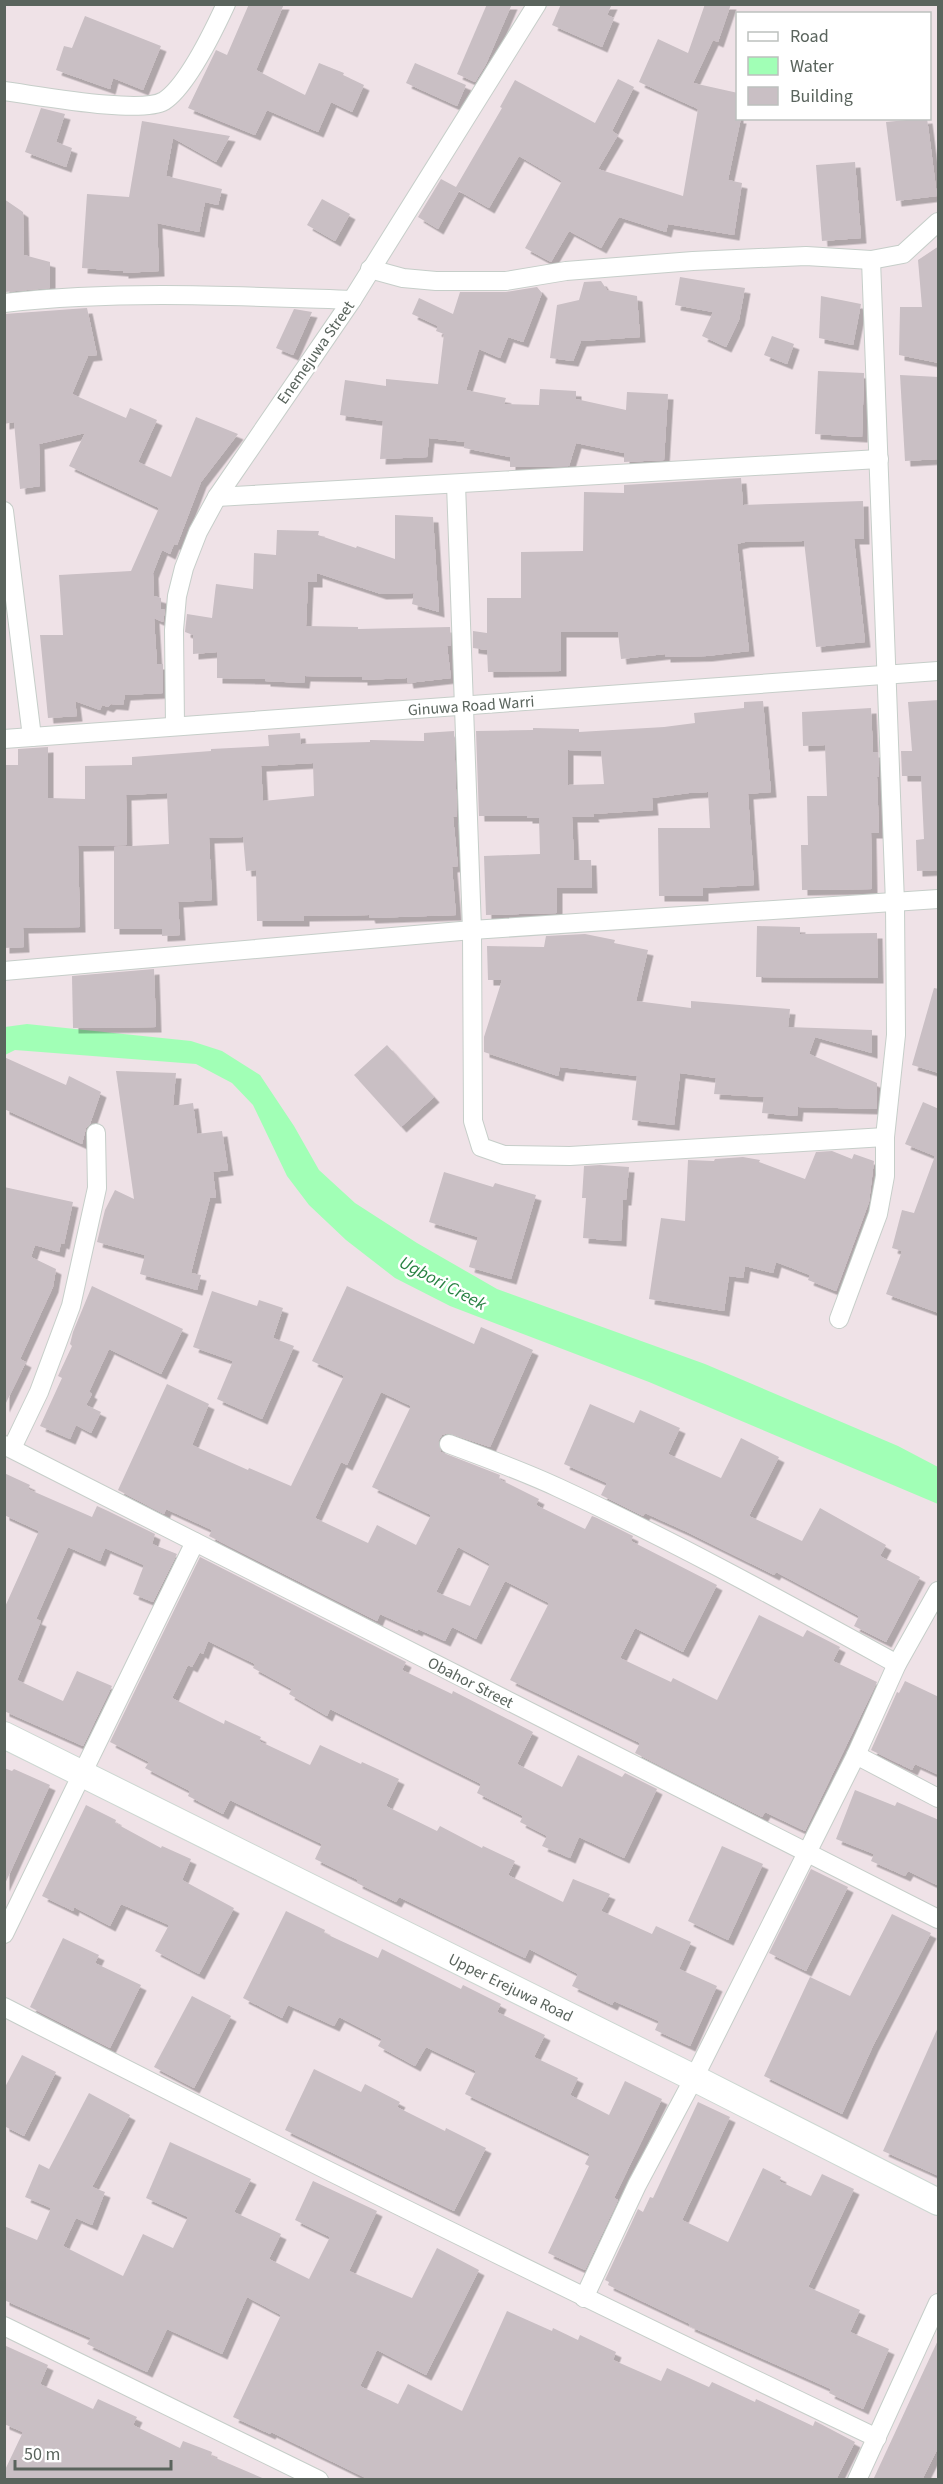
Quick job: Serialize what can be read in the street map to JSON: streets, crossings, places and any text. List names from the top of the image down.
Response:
{
  "streets": {
    "street": [
      "Enemejuwa Street",
      "Ginuwa Road Warri",
      "Obahor Street",
      "Upper Erejuwa Road"
    ]
  },
  "crossings": [
    ["Enemejuwa Street", "Ginuwa Road Warri"]
  ],
  "water": ["Ugbori Creek"],
  "legend": ["Road", "Water", "Building"],
  "scale_bar": "50 m"
}
